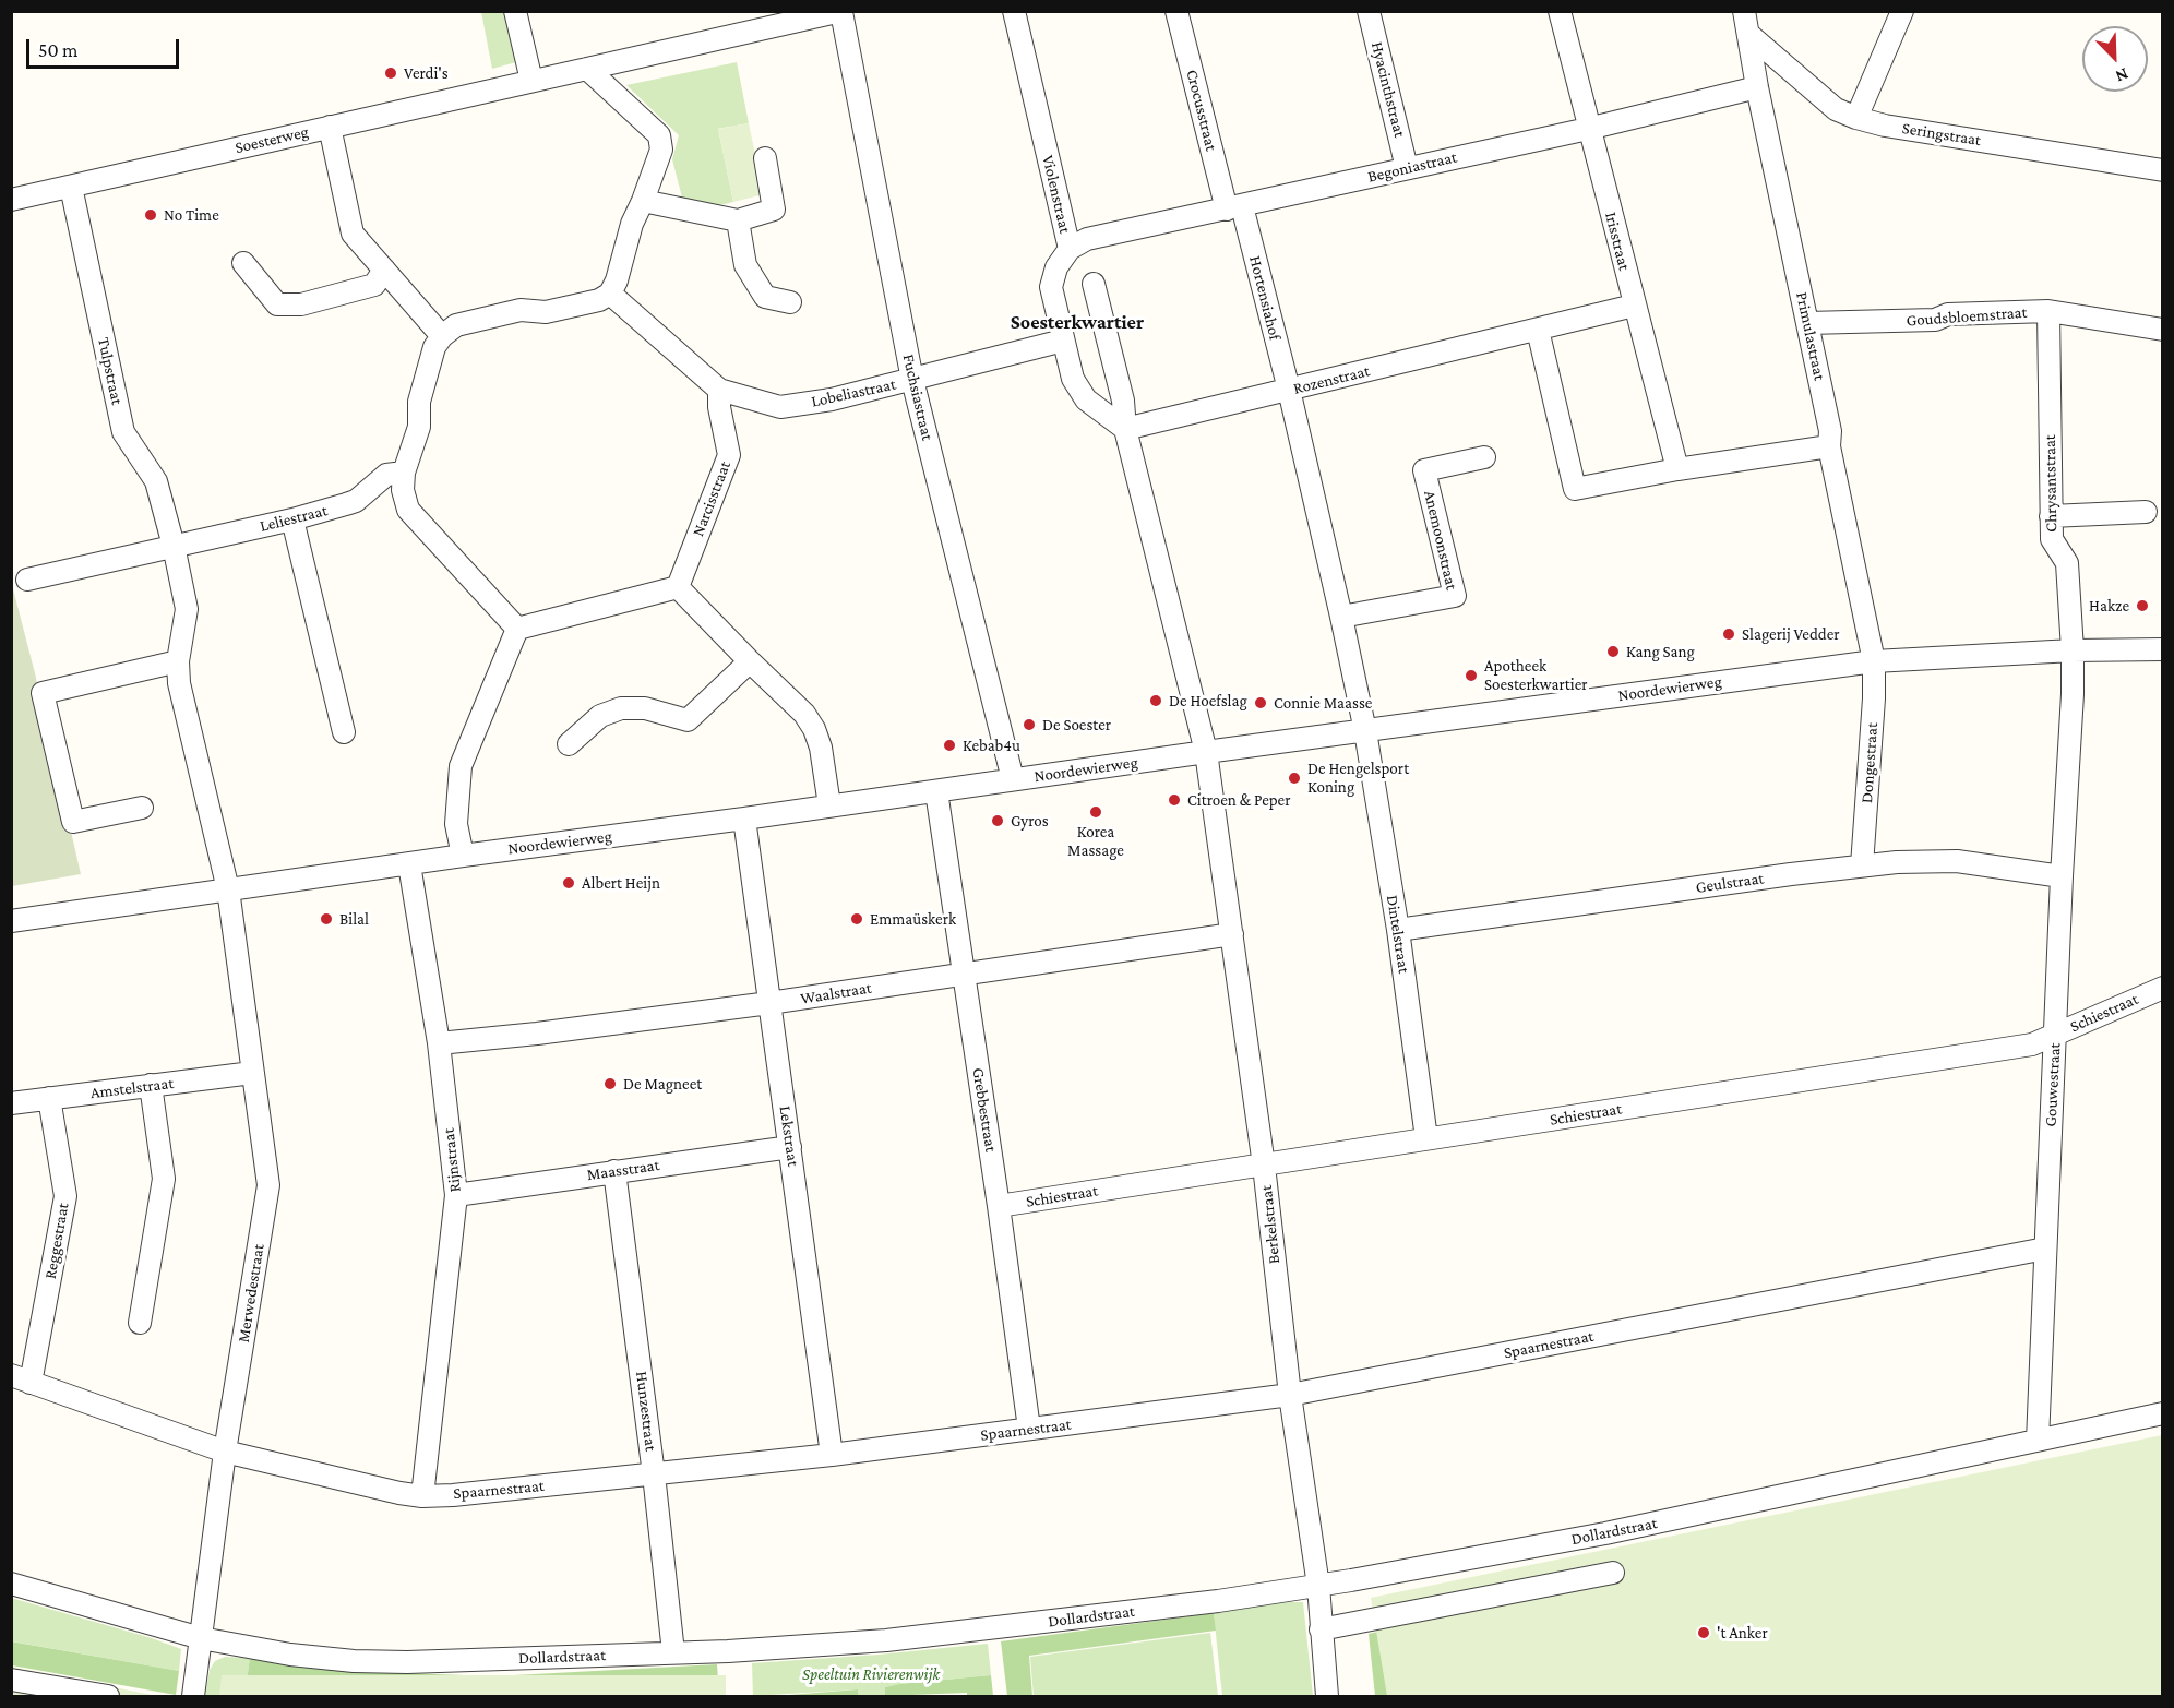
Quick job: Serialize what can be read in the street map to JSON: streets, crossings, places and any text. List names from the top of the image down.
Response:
{
  "streets": {
    "street": [
      "Hyacinthstraat",
      "Crocusstraat",
      "Seringstraat",
      "Soesterweg",
      "Begoniastraat",
      "Violenstraat",
      "Irisstraat",
      "Hortensiahof",
      "Goudsbloemstraat",
      "Primulastraat",
      "Tulpstraat",
      "Rozenstraat",
      "Lobeliastraat",
      "Fuchsiastraat",
      "Chrysantstraat",
      "Narcisstraat",
      "Leliestraat",
      "Anemoonstraat",
      "Noordewierweg",
      "Dongestraat",
      "Geulstraat",
      "Dintelstraat",
      "Waalstraat",
      "Schiestraat",
      "Gouwestraat",
      "Amstelstraat",
      "Grebbestraat",
      "Lekstraat",
      "Rijnstraat",
      "Maasstraat",
      "Berkelstraat",
      "Reggestraat",
      "Merwedestraat",
      "Spaarnestraat",
      "Hunzestraat",
      "Dollardstraat"
    ]
  },
  "crossings": [
    ["Hyacinthstraat", "Begoniastraat"],
    ["Crocusstraat", "Begoniastraat"],
    ["Crocusstraat", "Hortensiahof"],
    ["Seringstraat", "Primulastraat"],
    ["Soesterweg", "Tulpstraat"],
    ["Soesterweg", "Fuchsiastraat"],
    ["Begoniastraat", "Violenstraat"],
    ["Begoniastraat", "Irisstraat"],
    ["Begoniastraat", "Hortensiahof"],
    ["Begoniastraat", "Primulastraat"],
    ["Violenstraat", "Rozenstraat"],
    ["Violenstraat", "Lobeliastraat"],
    ["Irisstraat", "Rozenstraat"],
    ["Hortensiahof", "Rozenstraat"],
    ["Goudsbloemstraat", "Primulastraat"],
    ["Goudsbloemstraat", "Chrysantstraat"],
    ["Primulastraat", "Noordewierweg"],
    ["Primulastraat", "Dongestraat"],
    ["Tulpstraat", "Leliestraat"],
    ["Tulpstraat", "Noordewierweg"],
    ["Tulpstraat", "Merwedestraat"],
    ["Lobeliastraat", "Fuchsiastraat"],
    ["Lobeliastraat", "Narcisstraat"],
    ["Fuchsiastraat", "Noordewierweg"],
    ["Chrysantstraat", "Noordewierweg"],
    ["Chrysantstraat", "Gouwestraat"],
    ["Noordewierweg", "Dongestraat"],
    ["Noordewierweg", "Dintelstraat"],
    ["Noordewierweg", "Gouwestraat"],
    ["Noordewierweg", "Grebbestraat"],
    ["Noordewierweg", "Lekstraat"],
    ["Noordewierweg", "Rijnstraat"],
    ["Noordewierweg", "Berkelstraat"],
    ["Noordewierweg", "Merwedestraat"],
    ["Dongestraat", "Geulstraat"],
    ["Geulstraat", "Dintelstraat"],
    ["Geulstraat", "Gouwestraat"],
    ["Dintelstraat", "Schiestraat"],
    ["Waalstraat", "Grebbestraat"],
    ["Waalstraat", "Lekstraat"],
    ["Waalstraat", "Rijnstraat"],
    ["Waalstraat", "Berkelstraat"],
    ["Schiestraat", "Gouwestraat"],
    ["Schiestraat", "Grebbestraat"],
    ["Schiestraat", "Berkelstraat"],
    ["Gouwestraat", "Spaarnestraat"],
    ["Gouwestraat", "Dollardstraat"],
    ["Amstelstraat", "Reggestraat"],
    ["Amstelstraat", "Merwedestraat"],
    ["Grebbestraat", "Spaarnestraat"],
    ["Lekstraat", "Maasstraat"],
    ["Lekstraat", "Spaarnestraat"],
    ["Rijnstraat", "Maasstraat"],
    ["Rijnstraat", "Spaarnestraat"],
    ["Maasstraat", "Hunzestraat"],
    ["Berkelstraat", "Spaarnestraat"],
    ["Berkelstraat", "Dollardstraat"],
    ["Reggestraat", "Spaarnestraat"],
    ["Merwedestraat", "Spaarnestraat"],
    ["Merwedestraat", "Dollardstraat"],
    ["Spaarnestraat", "Hunzestraat"],
    ["Hunzestraat", "Dollardstraat"]
  ],
  "districts": ["Soesterkwartier"],
  "parks": ["Speeltuin Rivierenwijk"],
  "places": [
    "Verdi's",
    "No Time",
    "Hakze",
    "Slagerij Vedder",
    "Kang Sang",
    "Apotheek Soesterkwartier",
    "De Hoefslag",
    "Connie Maasse",
    "De Soester",
    "Kebab4u",
    "De Hengelsport Koning",
    "Citroen & Peper",
    "Korea Massage",
    "Gyros",
    "Albert Heijn",
    "Bilal",
    "Emmaüskerk",
    "De Magneet",
    "'t Anker"
  ],
  "scale_bar": "50 m",
  "north": "bottom right"
}
